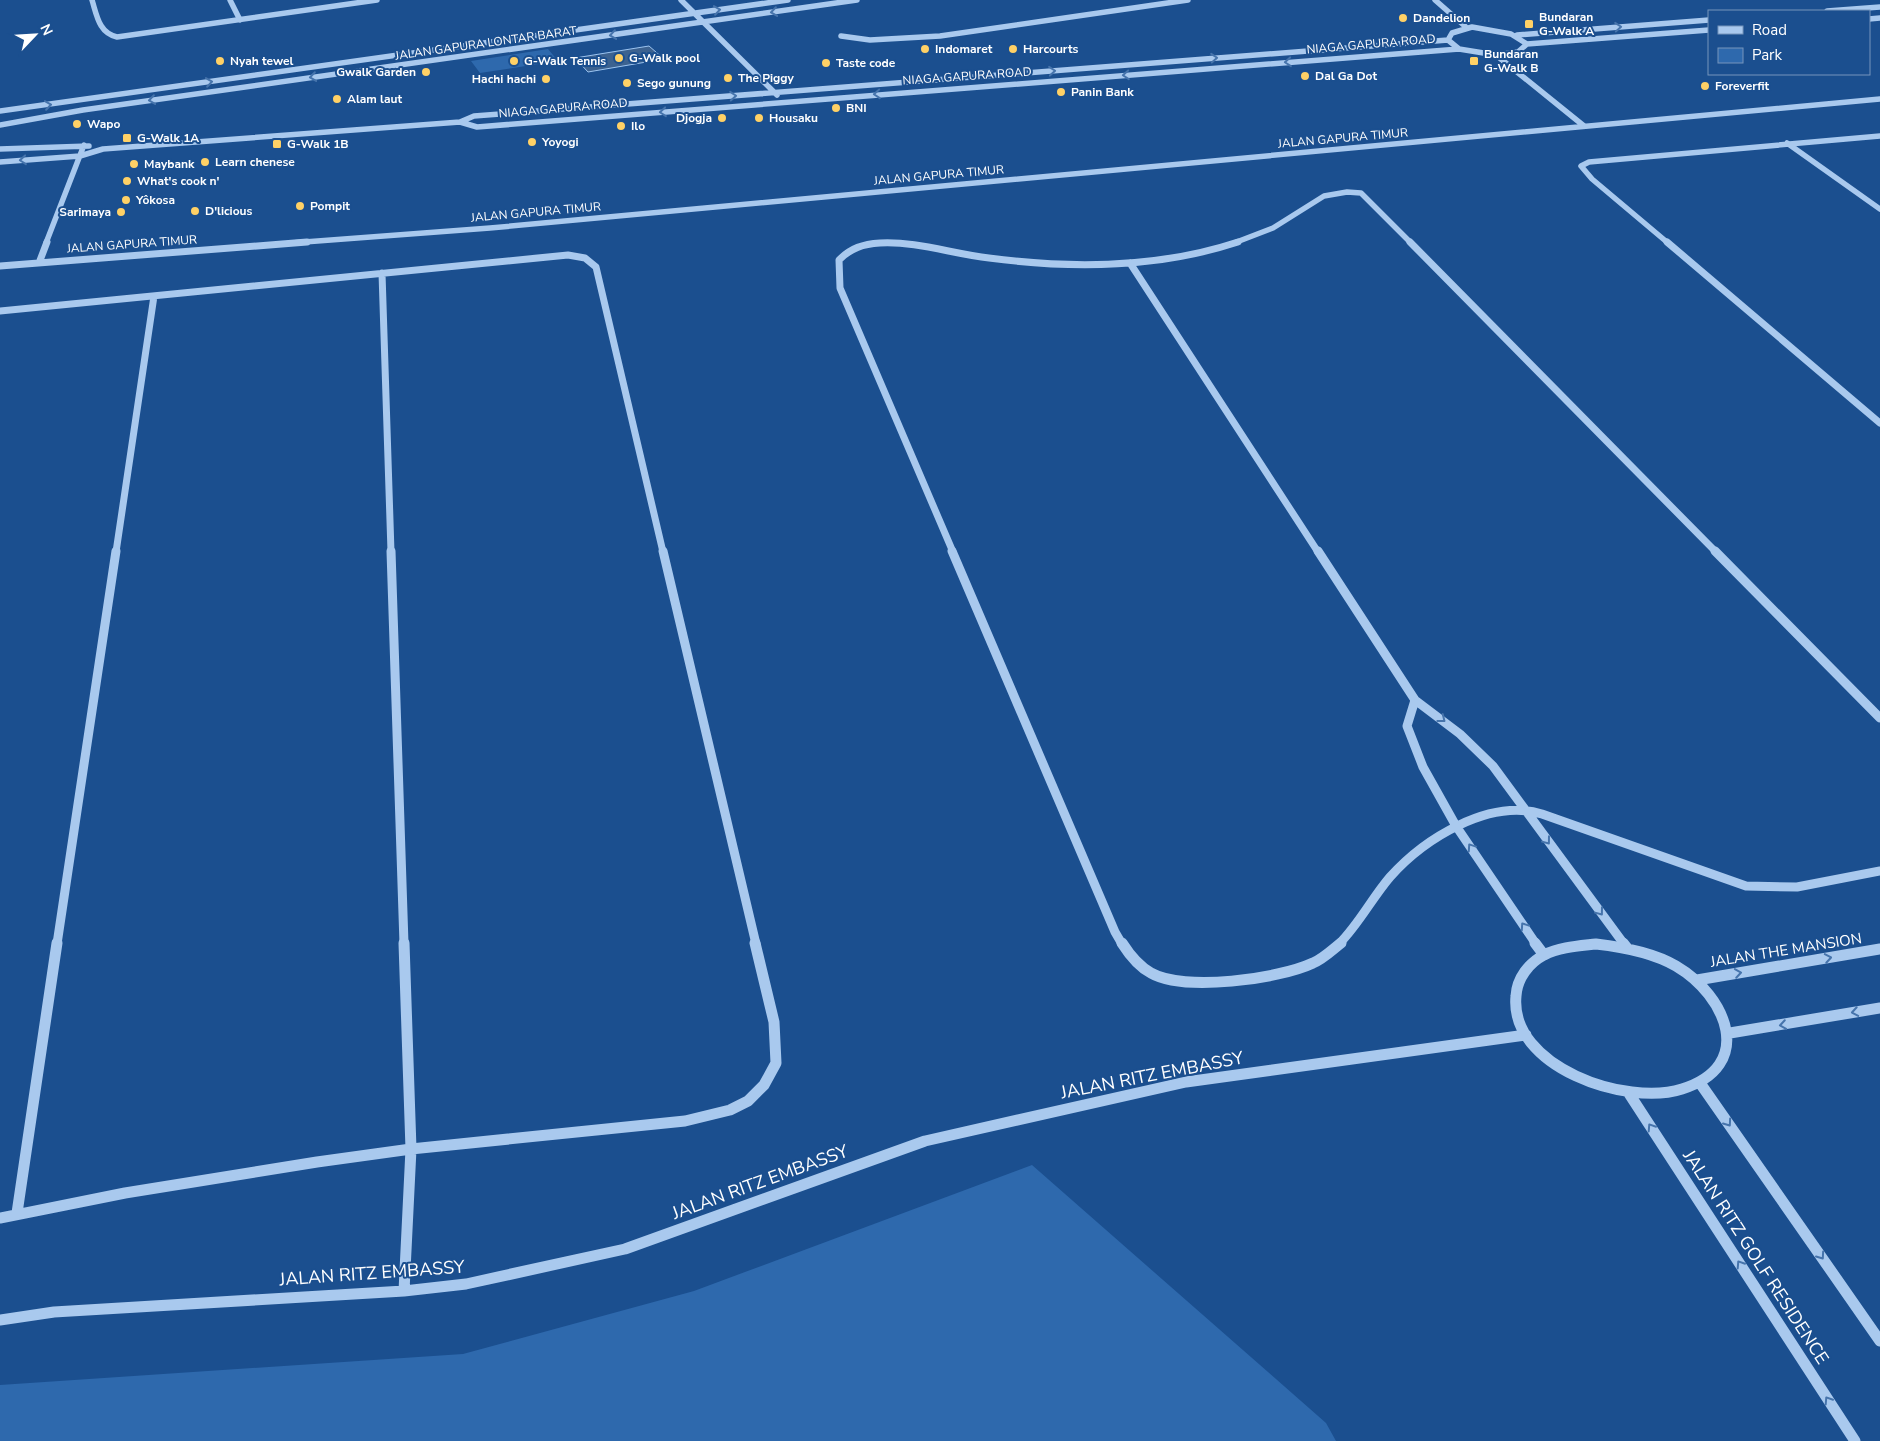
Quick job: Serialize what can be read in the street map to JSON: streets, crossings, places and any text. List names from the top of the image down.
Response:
{
  "streets": {
    "street": [
      "JALAN GAPURA LONTAR BARAT",
      "NIAGA GAPURA ROAD",
      "JALAN GAPURA TIMUR",
      "JALAN THE MANSION",
      "JALAN RITZ EMBASSY",
      "JALAN RITZ GOLF RESIDENCE"
    ]
  },
  "places": {
    "other": [
      "Dandelion",
      "Indomaret",
      "Harcourts",
      "G-Walk pool",
      "Nyah tewel",
      "G-Walk Tennis",
      "Taste code",
      "Gwalk Garden",
      "Dal Ga Dot",
      "The Piggy",
      "Hachi hachi",
      "Sego gunung",
      "Foreverfit",
      "Panin Bank",
      "Alam laut",
      "BNI",
      "Djogja",
      "Housaku",
      "Wapo",
      "Ilo",
      "Yoyogi",
      "Learn chenese",
      "Maybank",
      "What's cook n'",
      "Yôkosa",
      "Pompit",
      "D'licious",
      "Sarimaya"
    ],
    "transit": [
      "Bundaran G-Walk A",
      "Bundaran G-Walk B",
      "G-Walk 1A",
      "G-Walk 1B"
    ]
  },
  "legend": ["Road", "Park"],
  "north": "top right"
}
